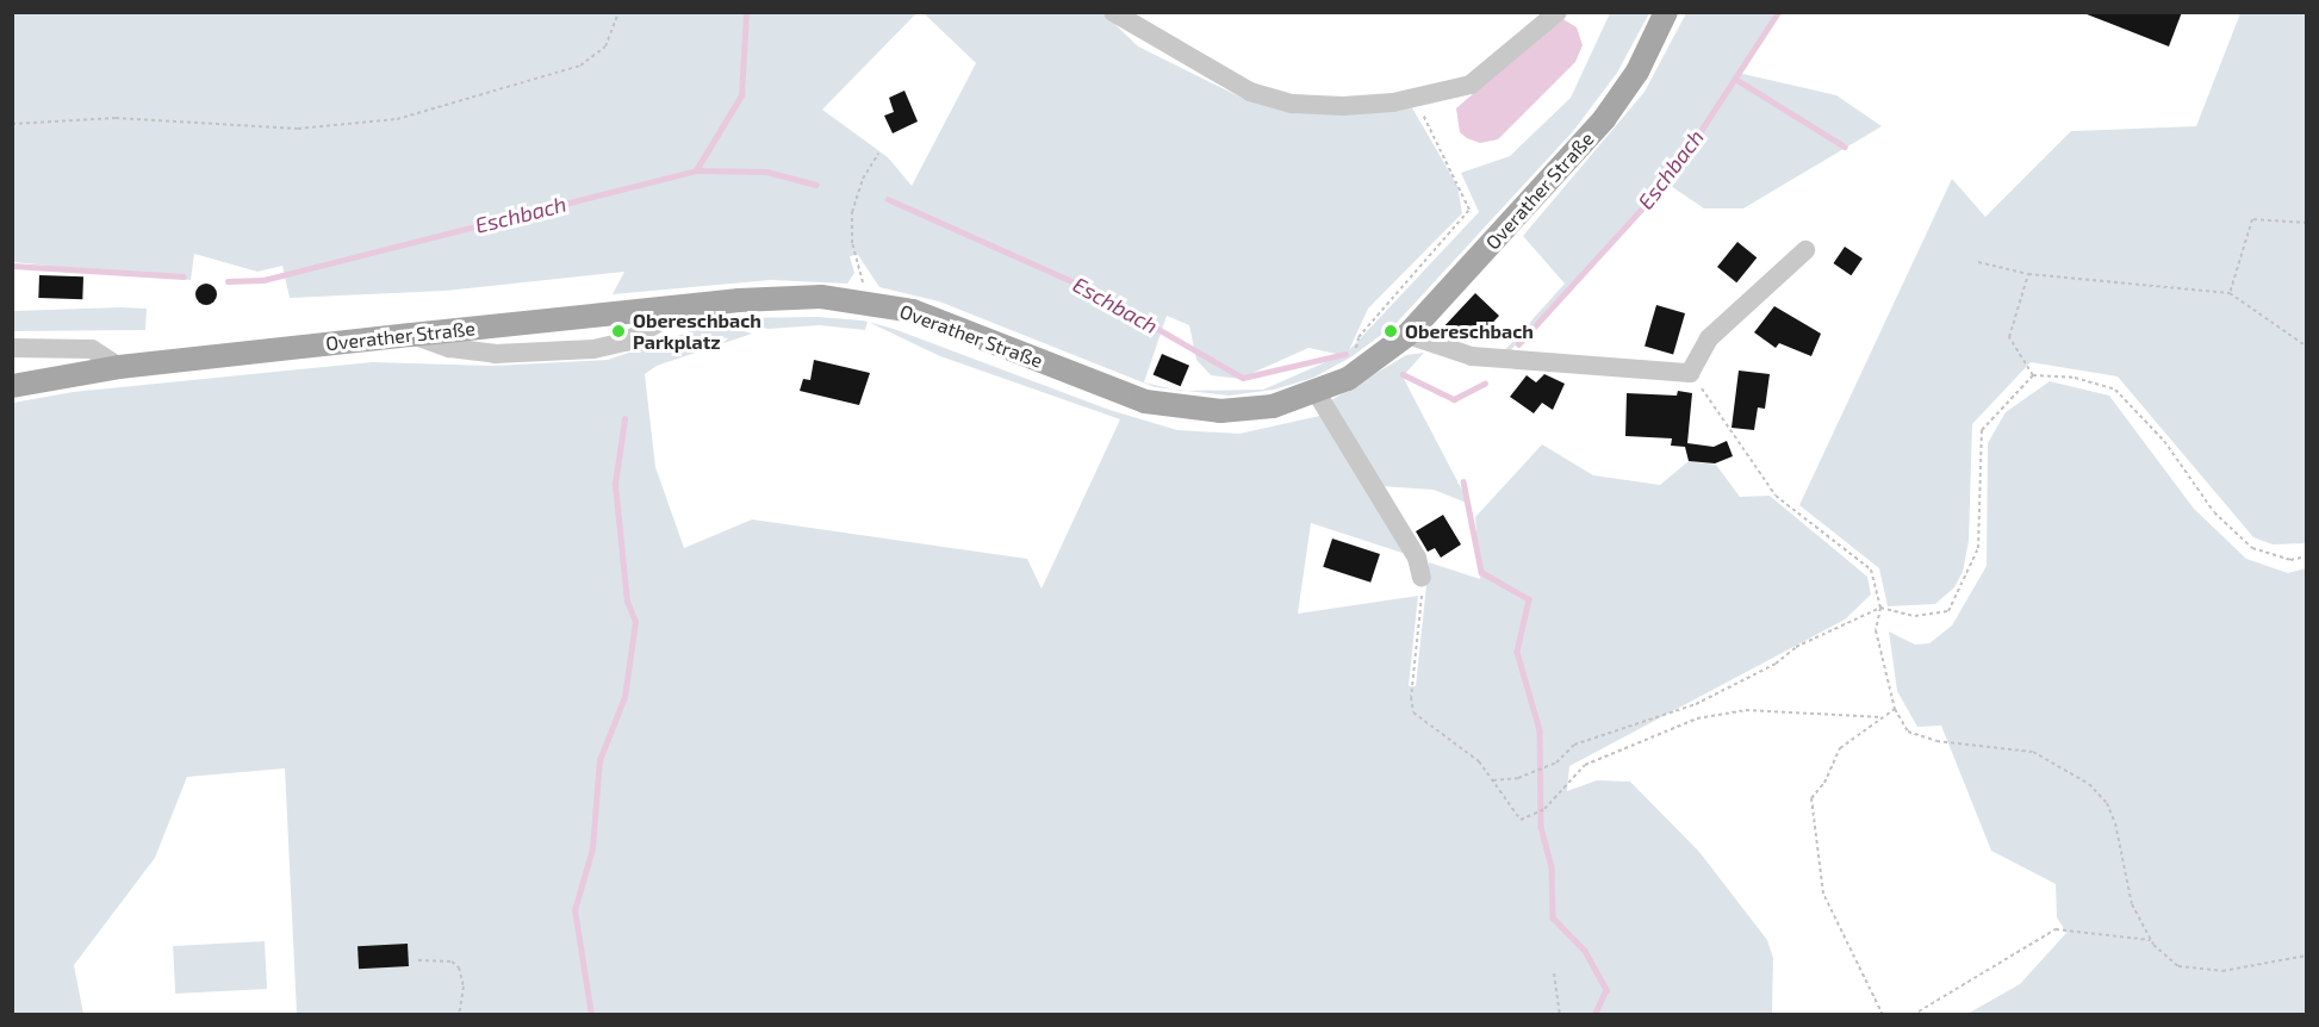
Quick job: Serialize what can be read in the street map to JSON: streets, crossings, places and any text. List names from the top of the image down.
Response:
{
  "streets": {
    "main road": ["Overather Straße"]
  },
  "water": ["Eschbach"],
  "places": ["Obereschbach Parkplatz", "Obereschbach"]
}
